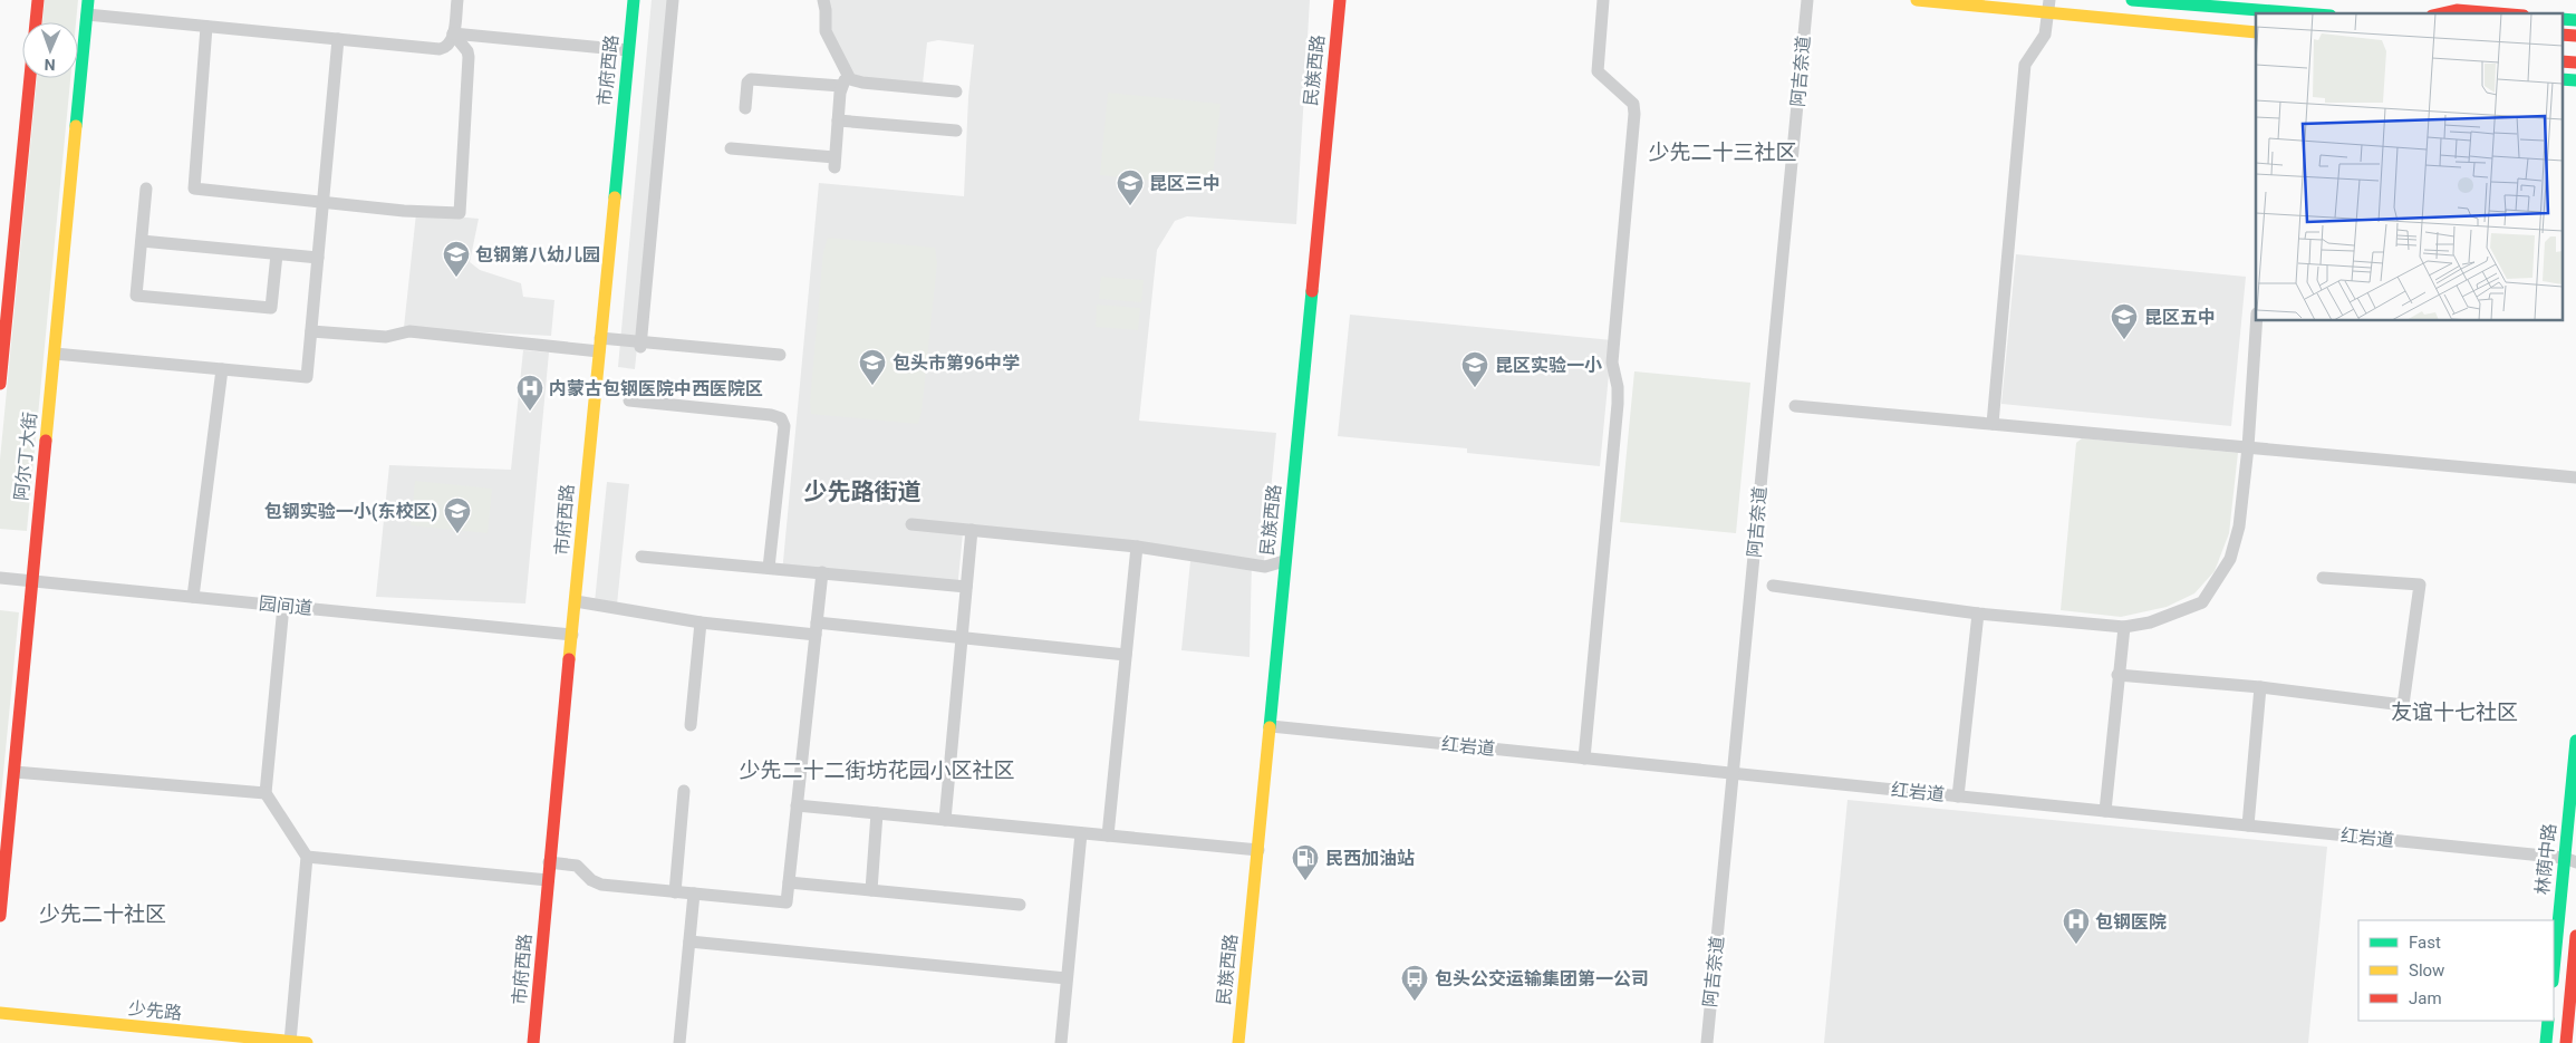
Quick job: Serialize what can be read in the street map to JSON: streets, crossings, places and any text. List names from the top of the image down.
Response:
{
  "streets": {
    "main road": [
      "市府西路",
      "民族西路",
      "阿尔丁大街",
      "林荫中路",
      "少先路"
    ],
    "street": ["阿吉奈道", "园间道", "红岩道"]
  },
  "crossings": [
    ["市府西路", "园间道"],
    ["民族西路", "红岩道"],
    ["阿吉奈道", "红岩道"],
    ["阿尔丁大街", "园间道"],
    ["红岩道", "林荫中路"]
  ],
  "districts": [
    "少先二十三社区",
    "少先路街道",
    "友谊十七社区",
    "少先二十二街坊花园小区社区",
    "少先二十社区"
  ],
  "places": {
    "school or university": [
      "昆区三中",
      "包钢第八幼儿园",
      "昆区五中",
      "包头市第96中学",
      "昆区实验一小",
      "包钢实验一小(东校区)"
    ],
    "hospital": ["内蒙古包钢医院中西医院区", "包钢医院"],
    "fuel station": ["民西加油站"],
    "bus stop": ["包头公交运输集团第一公司"]
  },
  "legend": ["Fast", "Slow", "Jam"],
  "north": "bottom"
}
